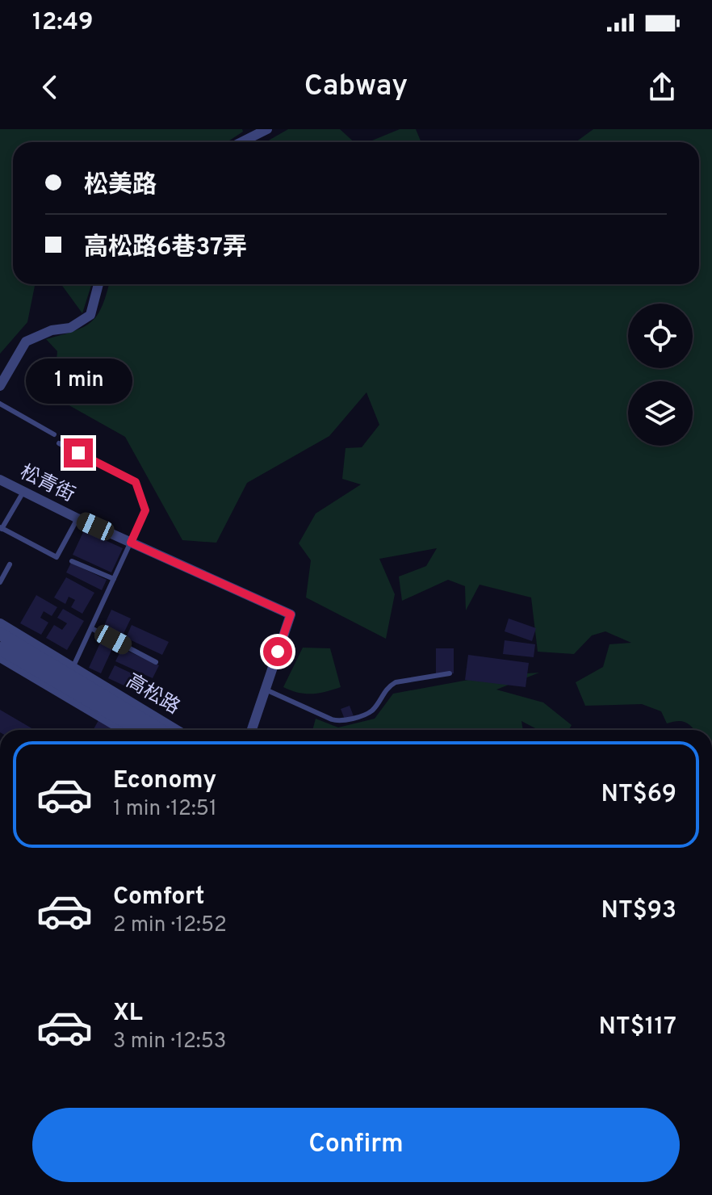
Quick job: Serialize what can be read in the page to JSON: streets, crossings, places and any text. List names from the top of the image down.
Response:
{
  "streets": {
    "street": ["松青街", "高松路"]
  },
  "page": {
    "status": "12:49",
    "header": "Cabway",
    "banner": ["松美路", "高松路6巷37弄"],
    "bubble": "1 min",
    "list": [
      {
        "name": "Economy",
        "note": "1 min · 12:51",
        "value": "NT$69"
      },
      {
        "name": "Comfort",
        "note": "2 min · 12:52",
        "value": "NT$93"
      },
      {
        "name": "XL",
        "note": "3 min · 12:53",
        "value": "NT$117"
      }
    ],
    "buttons": "Confirm"
  }
}
